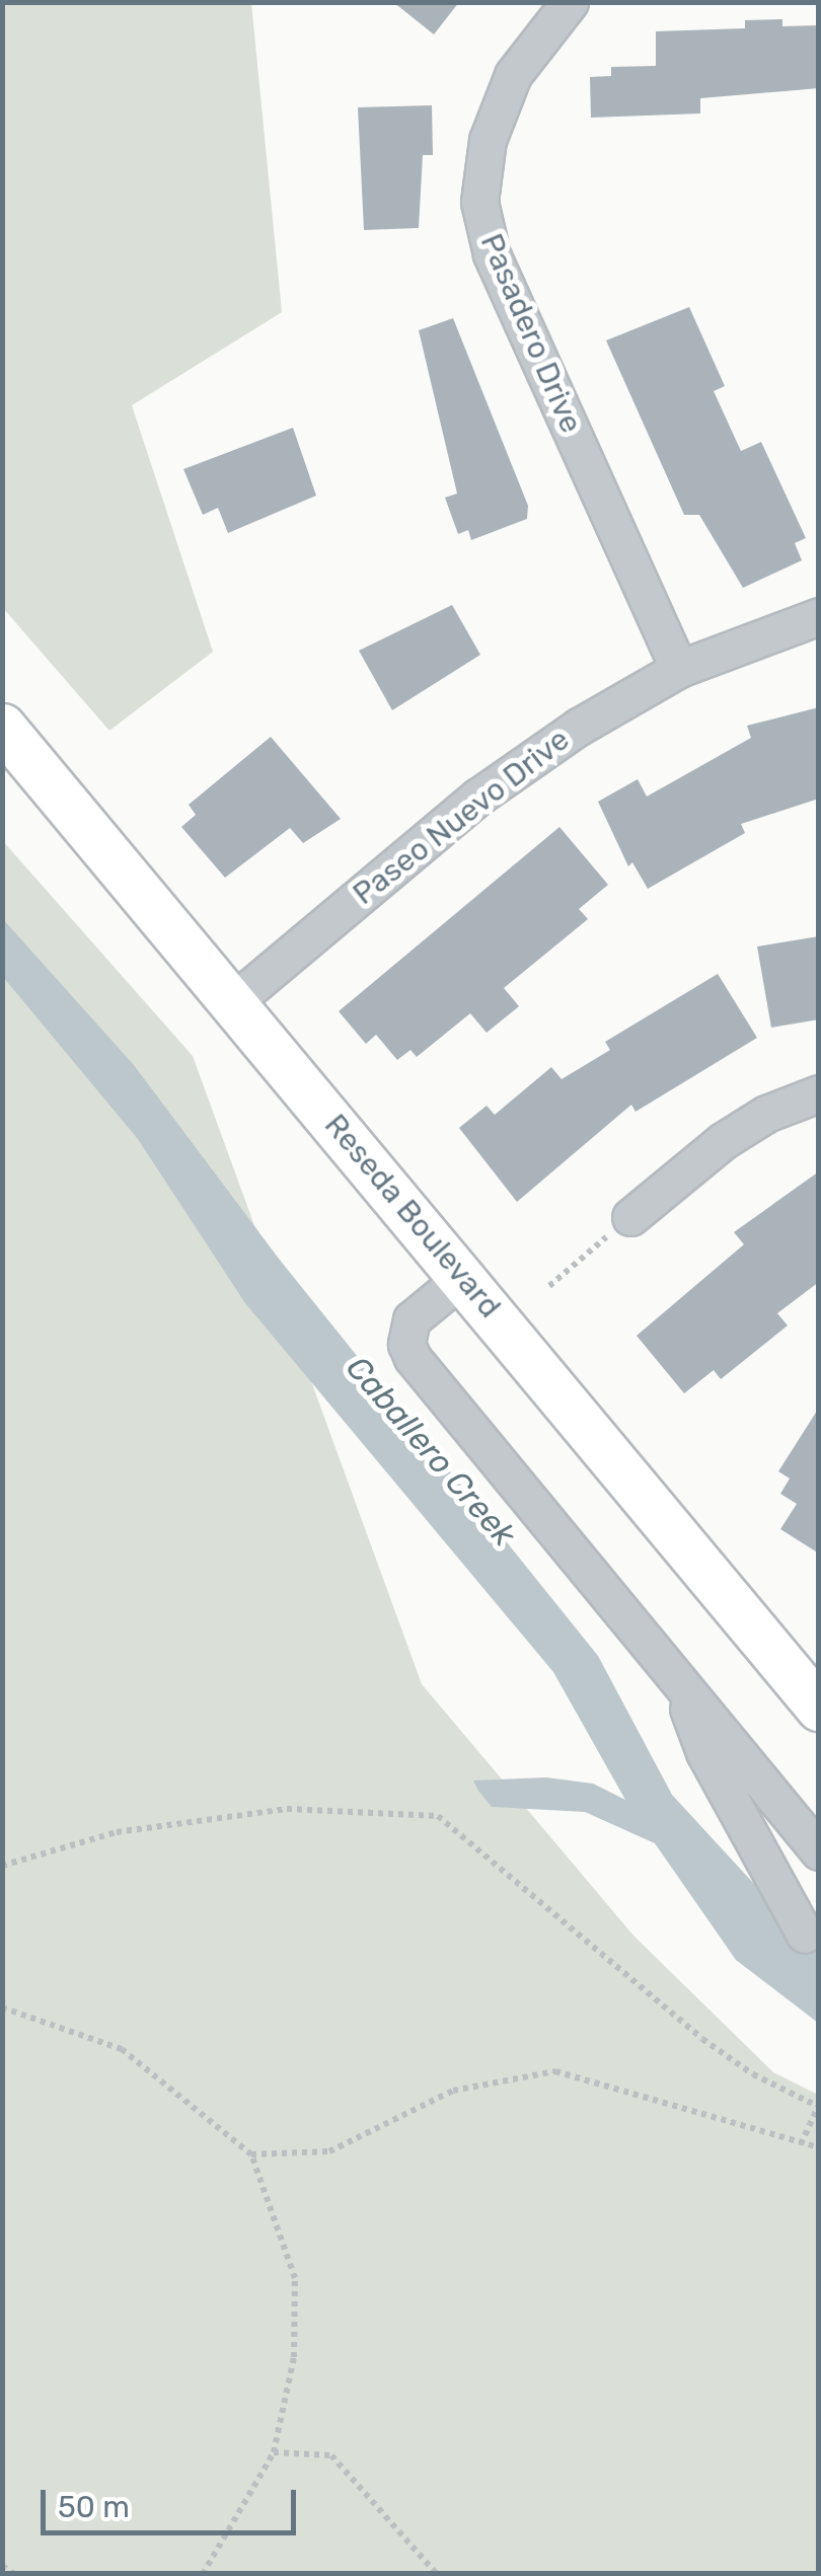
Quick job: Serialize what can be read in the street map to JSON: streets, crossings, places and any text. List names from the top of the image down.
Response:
{
  "streets": {
    "main road": ["Reseda Boulevard"],
    "street": ["Pasadero Drive", "Paseo Nuevo Drive"]
  },
  "crossings": [
    ["Pasadero Drive", "Paseo Nuevo Drive"],
    ["Paseo Nuevo Drive", "Reseda Boulevard"]
  ],
  "water": ["Caballero Creek"],
  "scale_bar": "50 m"
}
